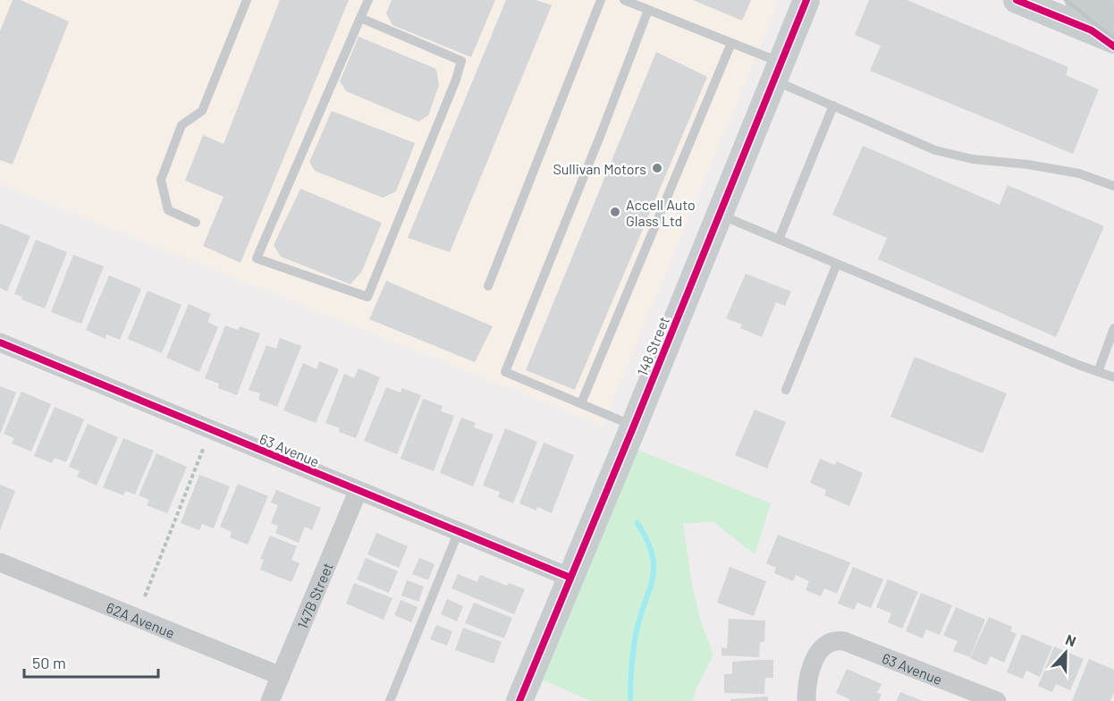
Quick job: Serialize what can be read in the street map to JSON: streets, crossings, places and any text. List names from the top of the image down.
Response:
{
  "streets": {
    "main road": ["148 Street"],
    "street": ["63 Avenue", "147B Street", "62A Avenue"]
  },
  "crossings": [
    ["148 Street", "63 Avenue"],
    ["63 Avenue", "147B Street"],
    ["147B Street", "62A Avenue"]
  ],
  "places": ["Sullivan Motors", "Accell Auto Glass Ltd"],
  "scale_bar": "50 m",
  "north": "top"
}
